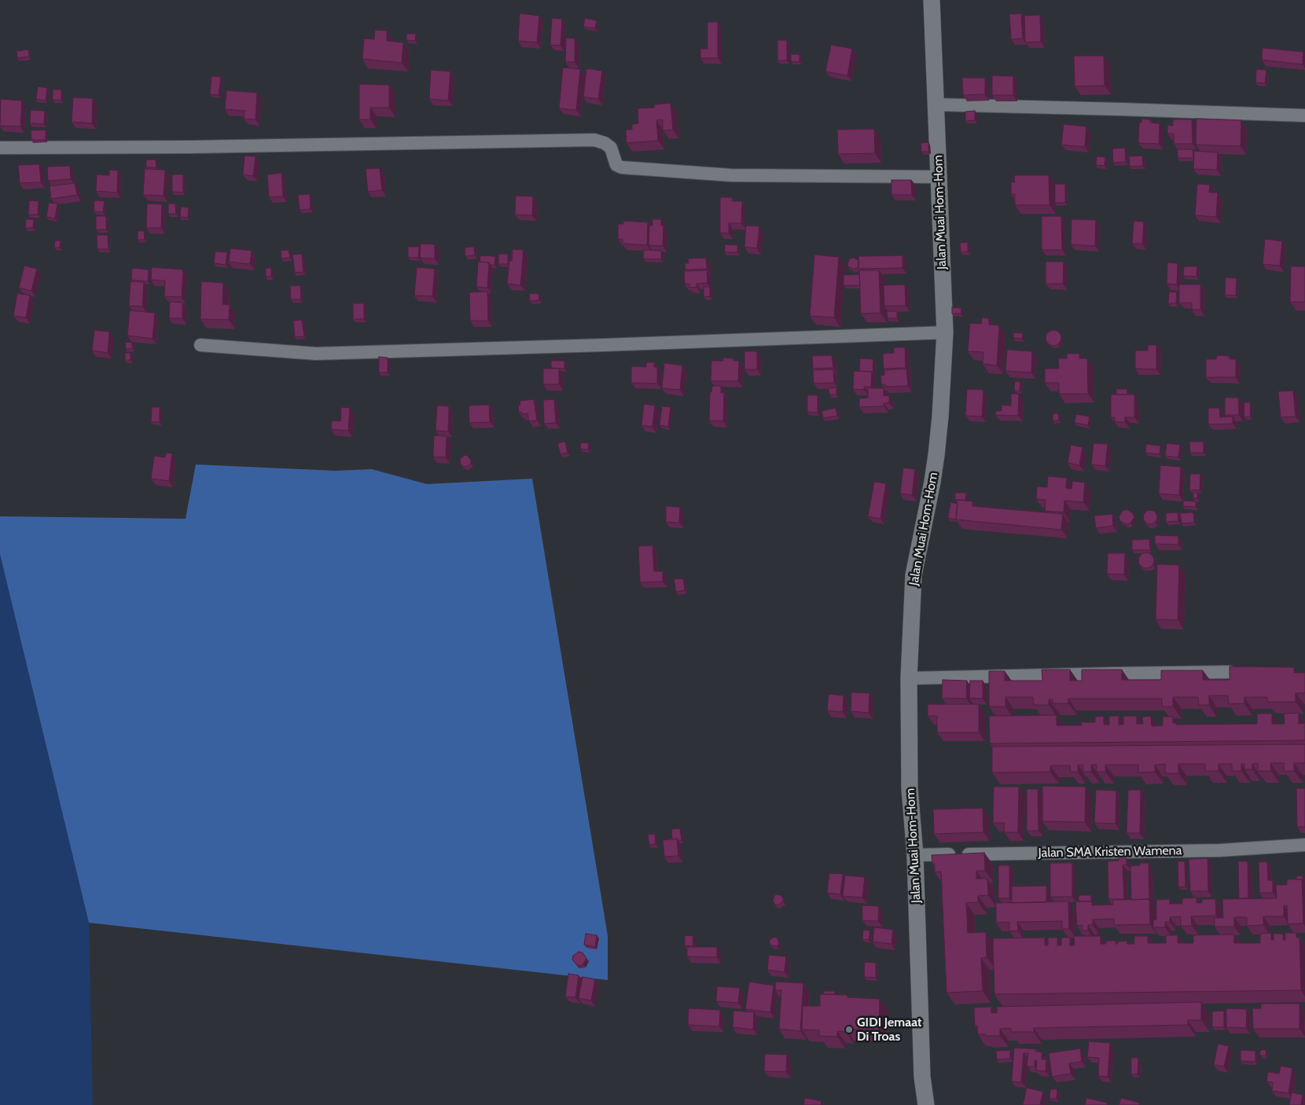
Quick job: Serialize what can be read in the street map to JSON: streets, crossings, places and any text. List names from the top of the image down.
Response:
{
  "streets": {
    "street": ["Jalan Muai Hom-Hom", "Jalan SMA Kristen Wamena"]
  },
  "crossings": [
    ["Jalan Muai Hom-Hom", "Jalan SMA Kristen Wamena"]
  ],
  "places": ["GIDI Jemaat Di Troas"]
}
